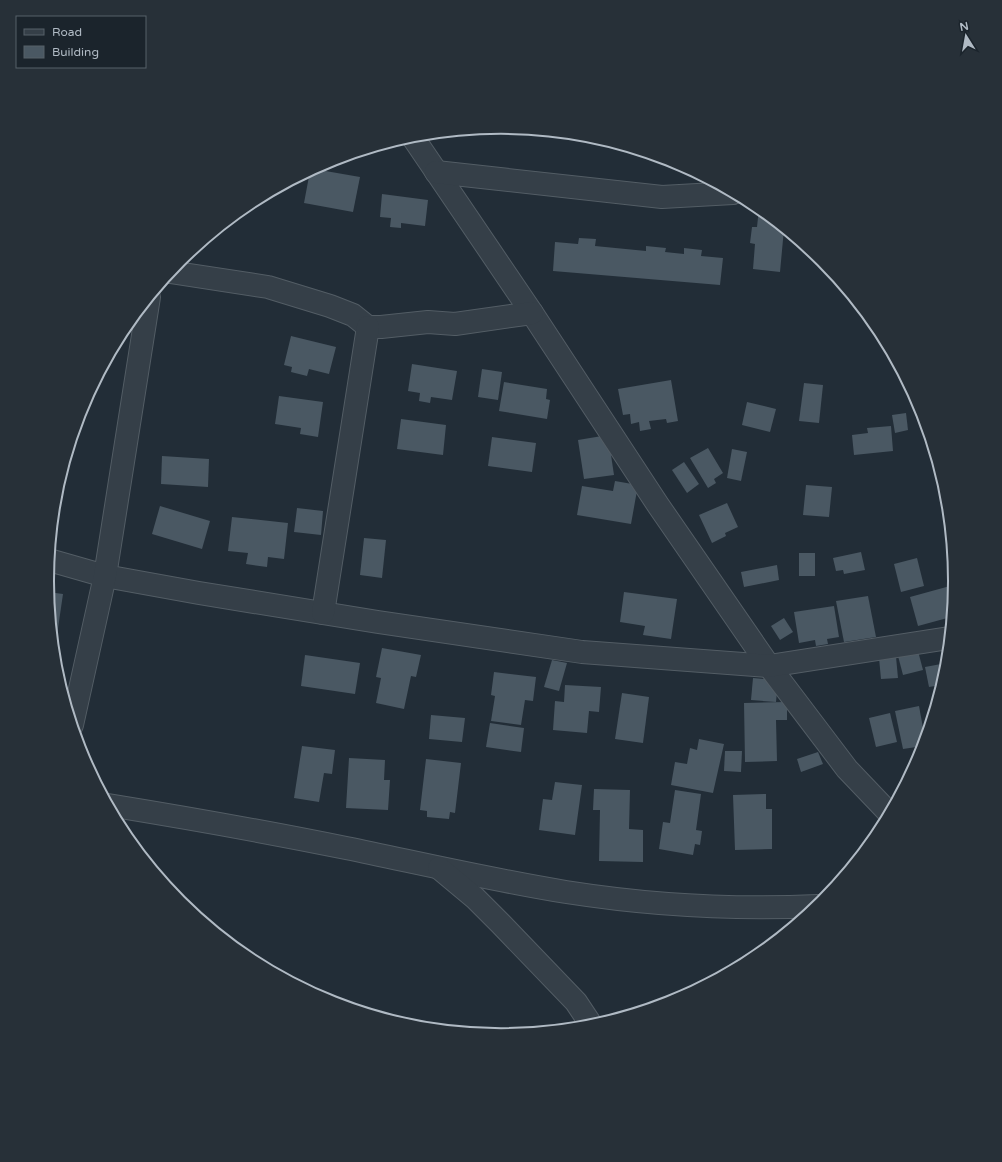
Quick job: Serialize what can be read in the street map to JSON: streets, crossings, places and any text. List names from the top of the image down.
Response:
{
  "legend": ["Road", "Building"],
  "north": "top"
}
